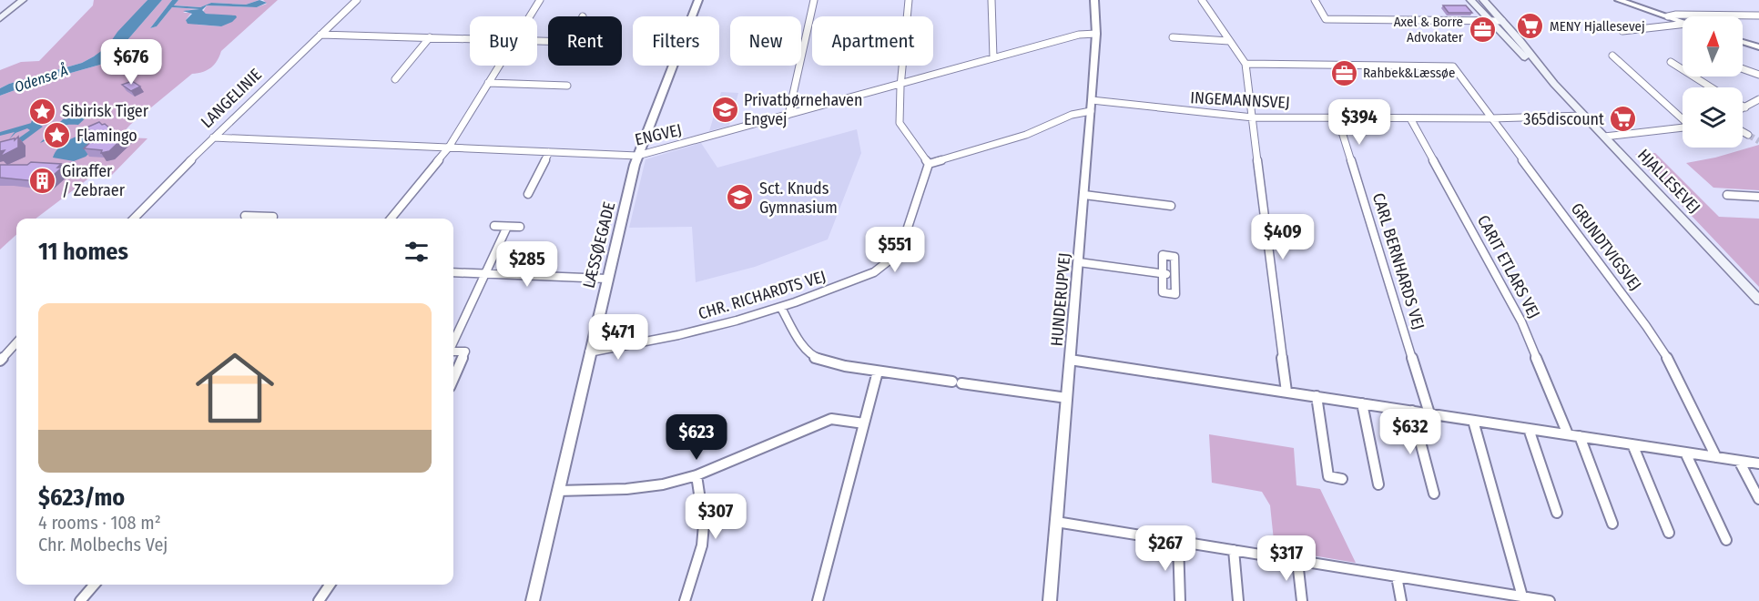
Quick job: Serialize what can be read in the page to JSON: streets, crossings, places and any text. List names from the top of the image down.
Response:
{
  "streets": {
    "main road": ["HJALLESEVEJ"],
    "street": [
      "LANGELINIE",
      "INGEMANNSVEJ",
      "ENGVEJ",
      "LÆSSØEGADE",
      "GRUNDTVIGSVEJ",
      "CARL BERNHARDS VEJ",
      "CARIT ETLARS VEJ",
      "CHR. RICHARDTS VEJ",
      "HUNDERUPVEJ"
    ]
  },
  "crossings": [
    ["LANGELINIE", "ENGVEJ"],
    ["INGEMANNSVEJ", "HJALLESEVEJ"],
    ["INGEMANNSVEJ", "GRUNDTVIGSVEJ"],
    ["INGEMANNSVEJ", "CARL BERNHARDS VEJ"],
    ["INGEMANNSVEJ", "CARIT ETLARS VEJ"],
    ["INGEMANNSVEJ", "HUNDERUPVEJ"],
    ["ENGVEJ", "LÆSSØEGADE"],
    ["ENGVEJ", "HUNDERUPVEJ"],
    ["LÆSSØEGADE", "CHR. RICHARDTS VEJ"]
  ],
  "water": ["Odense Å"],
  "places": {
    "supermarket": ["MENY Hjallesevej", "365discount"],
    "office": ["Axel & Borre Advokater", "Rahbek&Læssøe"],
    "school or university": ["Privatbørnehaven Engvej", "Sct. Knuds Gymnasium"],
    "place": ["Sibirisk Tiger", "Flamingo"],
    "building": ["Giraffer / Zebraer"]
  },
  "north": "top",
  "page": {
    "chip": [
      "Buy",
      "Rent",
      "Filters",
      "New",
      "Apartment"
    ],
    "price": [
      "$676",
      "$394",
      "$409",
      "$551",
      "$285",
      "$471",
      "$632",
      "$623",
      "$307",
      "$267",
      "$317"
    ],
    "heading": "11 homes",
    "list": [
      {
        "name": "$623/mo",
        "note": "4 rooms · 108 m² · Chr. Molbechs Vej"
      }
    ]
  }
}
